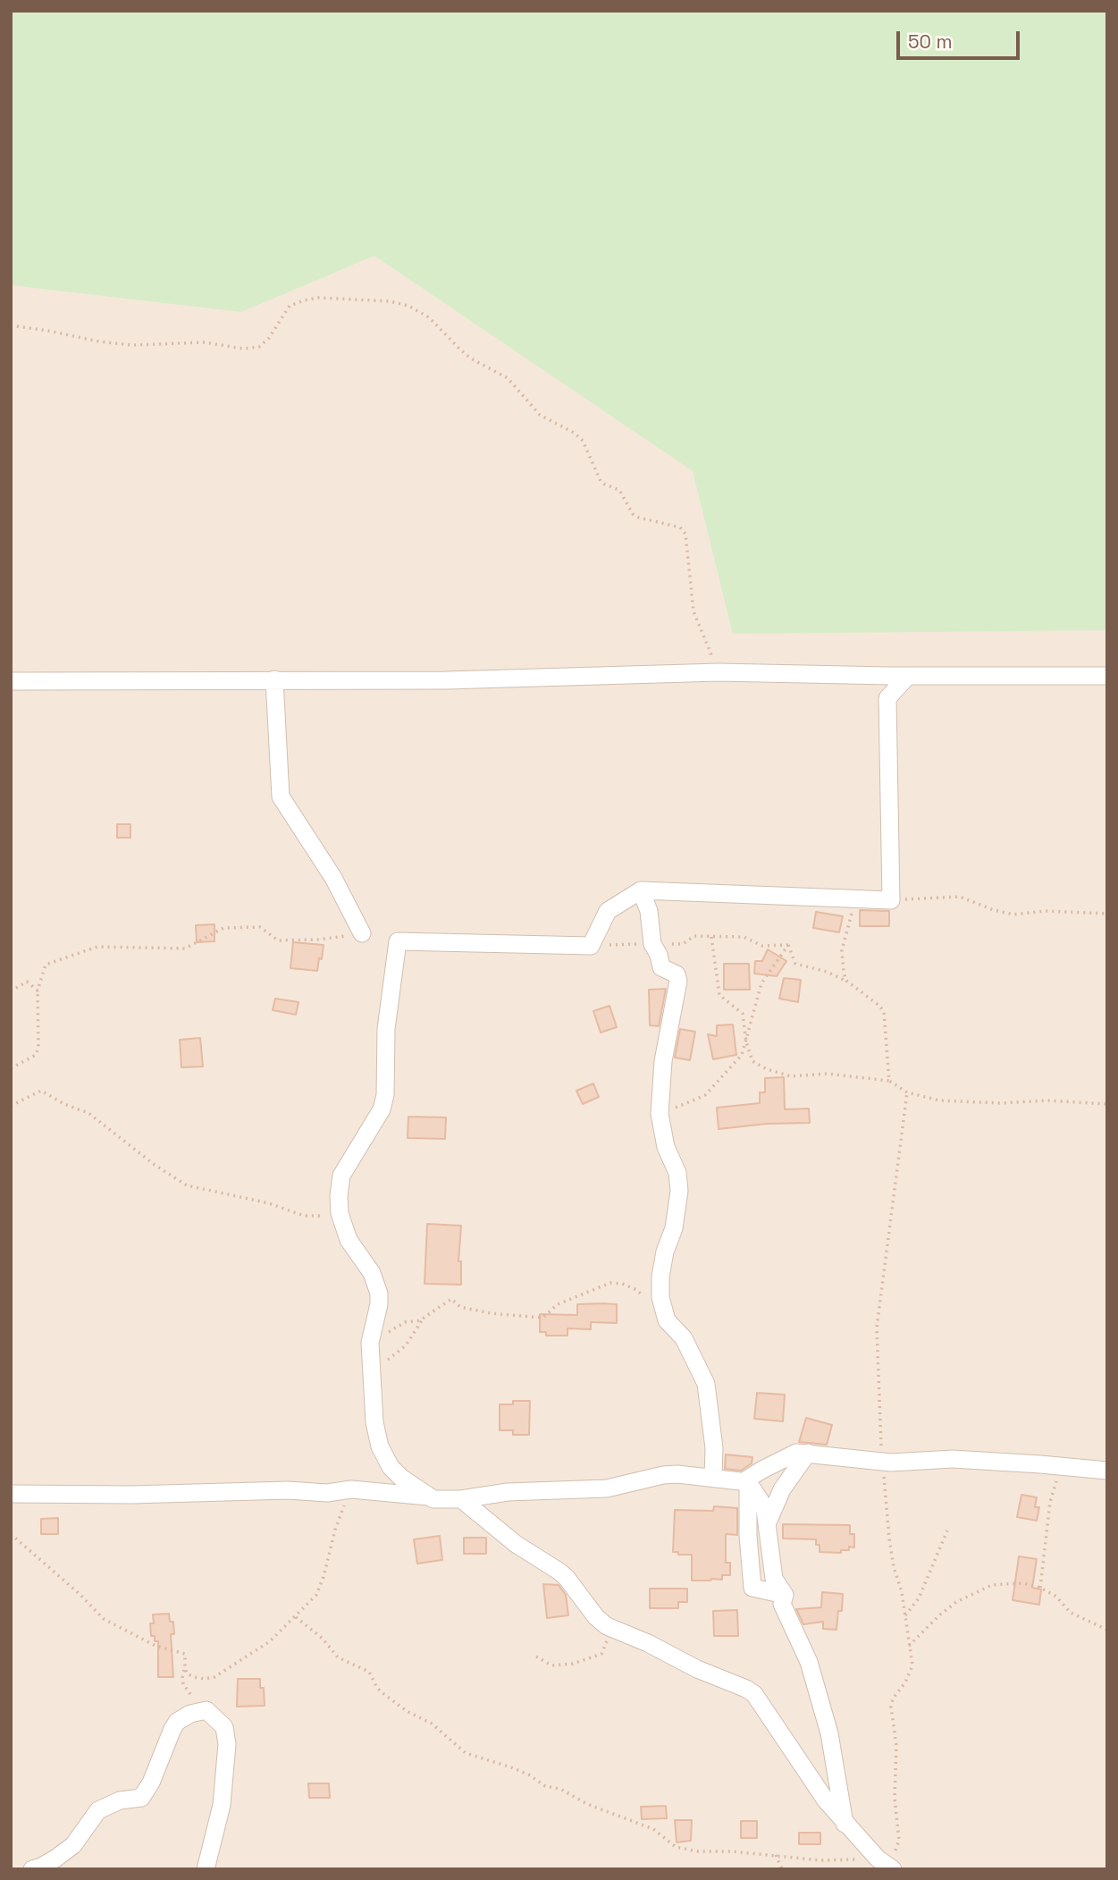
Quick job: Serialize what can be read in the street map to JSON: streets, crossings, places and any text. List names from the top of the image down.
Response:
{
  "scale_bar": "50 m"
}
